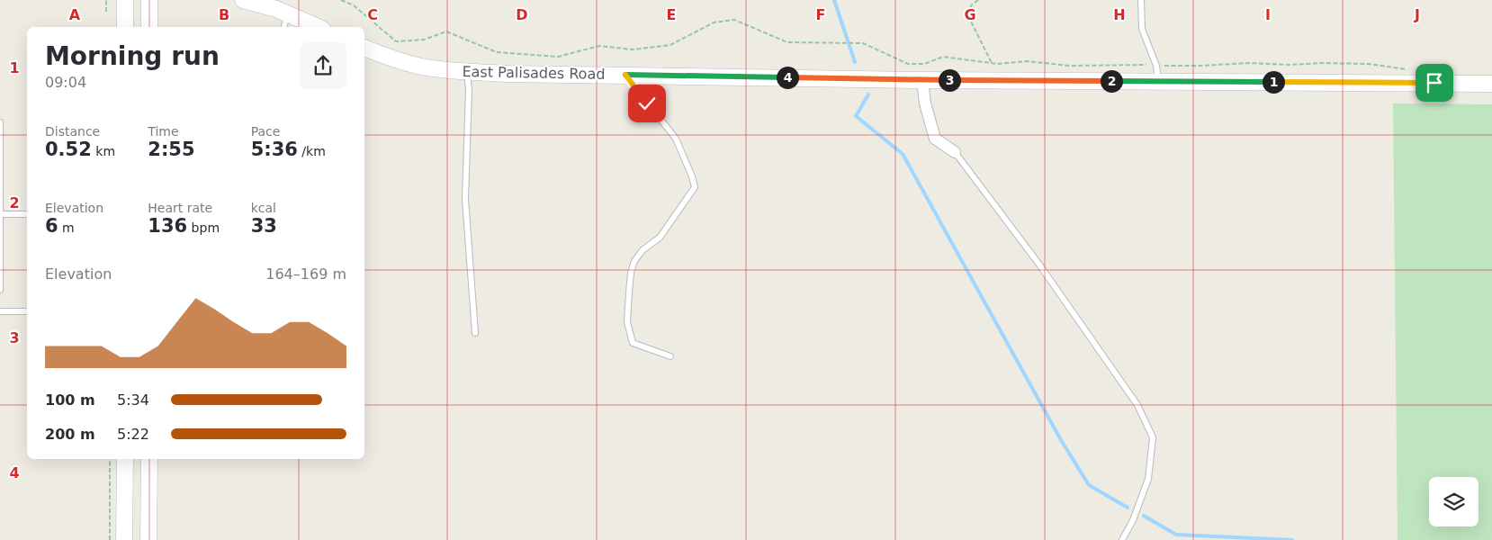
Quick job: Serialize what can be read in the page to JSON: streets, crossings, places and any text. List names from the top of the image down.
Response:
{
  "streets": {
    "street": ["East Palisades Road"]
  },
  "page": {
    "heading": ["Morning run", "09:04"],
    "pins": [
      "4",
      "3",
      "2",
      "1"
    ],
    "stats": [
      ["Distance", "0.52 km"],
      ["Time", "2:55"],
      ["Pace", "5:36 /km"],
      ["Elevation", "6 m"],
      ["Heart rate", "136 bpm"],
      ["kcal", "33"]
    ],
    "chart": ["Elevation", "164–169 m"],
    "list": [
      {
        "name": "100 m",
        "note": "5:34"
      },
      {
        "name": "200 m",
        "note": "5:22"
      }
    ]
  },
  "grid": {
    "columns": [
      "A",
      "B",
      "C",
      "D",
      "E",
      "F",
      "G",
      "H",
      "I",
      "J"
    ],
    "rows": [
      "1",
      "2",
      "3",
      "4"
    ]
  }
}
